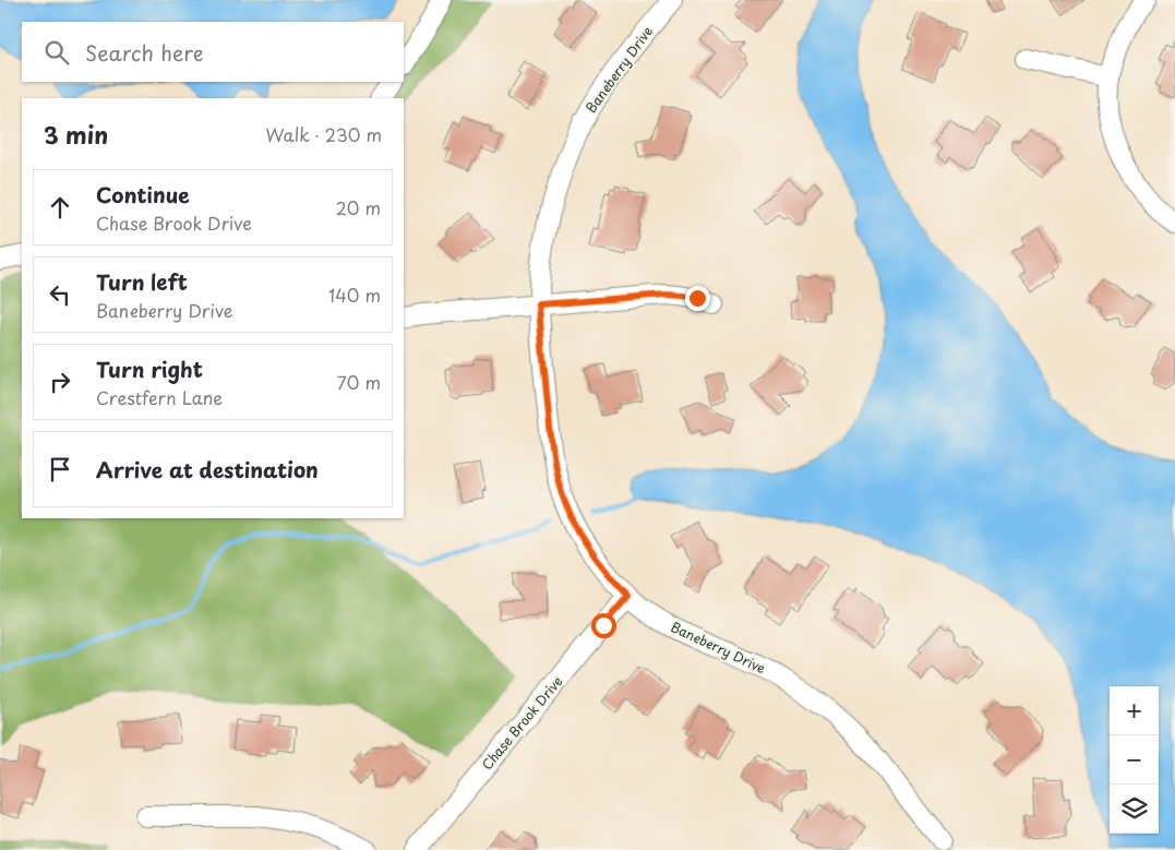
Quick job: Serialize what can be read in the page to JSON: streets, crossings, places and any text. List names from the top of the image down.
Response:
{
  "streets": {
    "street": ["Baneberry Drive", "Chase Brook Drive"]
  },
  "crossings": [
    ["Baneberry Drive", "Chase Brook Drive"]
  ],
  "page": {
    "search": "Search here",
    "heading": ["3 min", "Walk · 230 m"],
    "list": [
      ["Continue", "Chase Brook Drive", "20 m"],
      ["Turn left", "Baneberry Drive", "140 m"],
      ["Turn right", "Crestfern Lane", "70 m"],
      "Arrive at destination"
    ],
    "map_buttons": ["+", "−"]
  }
}
